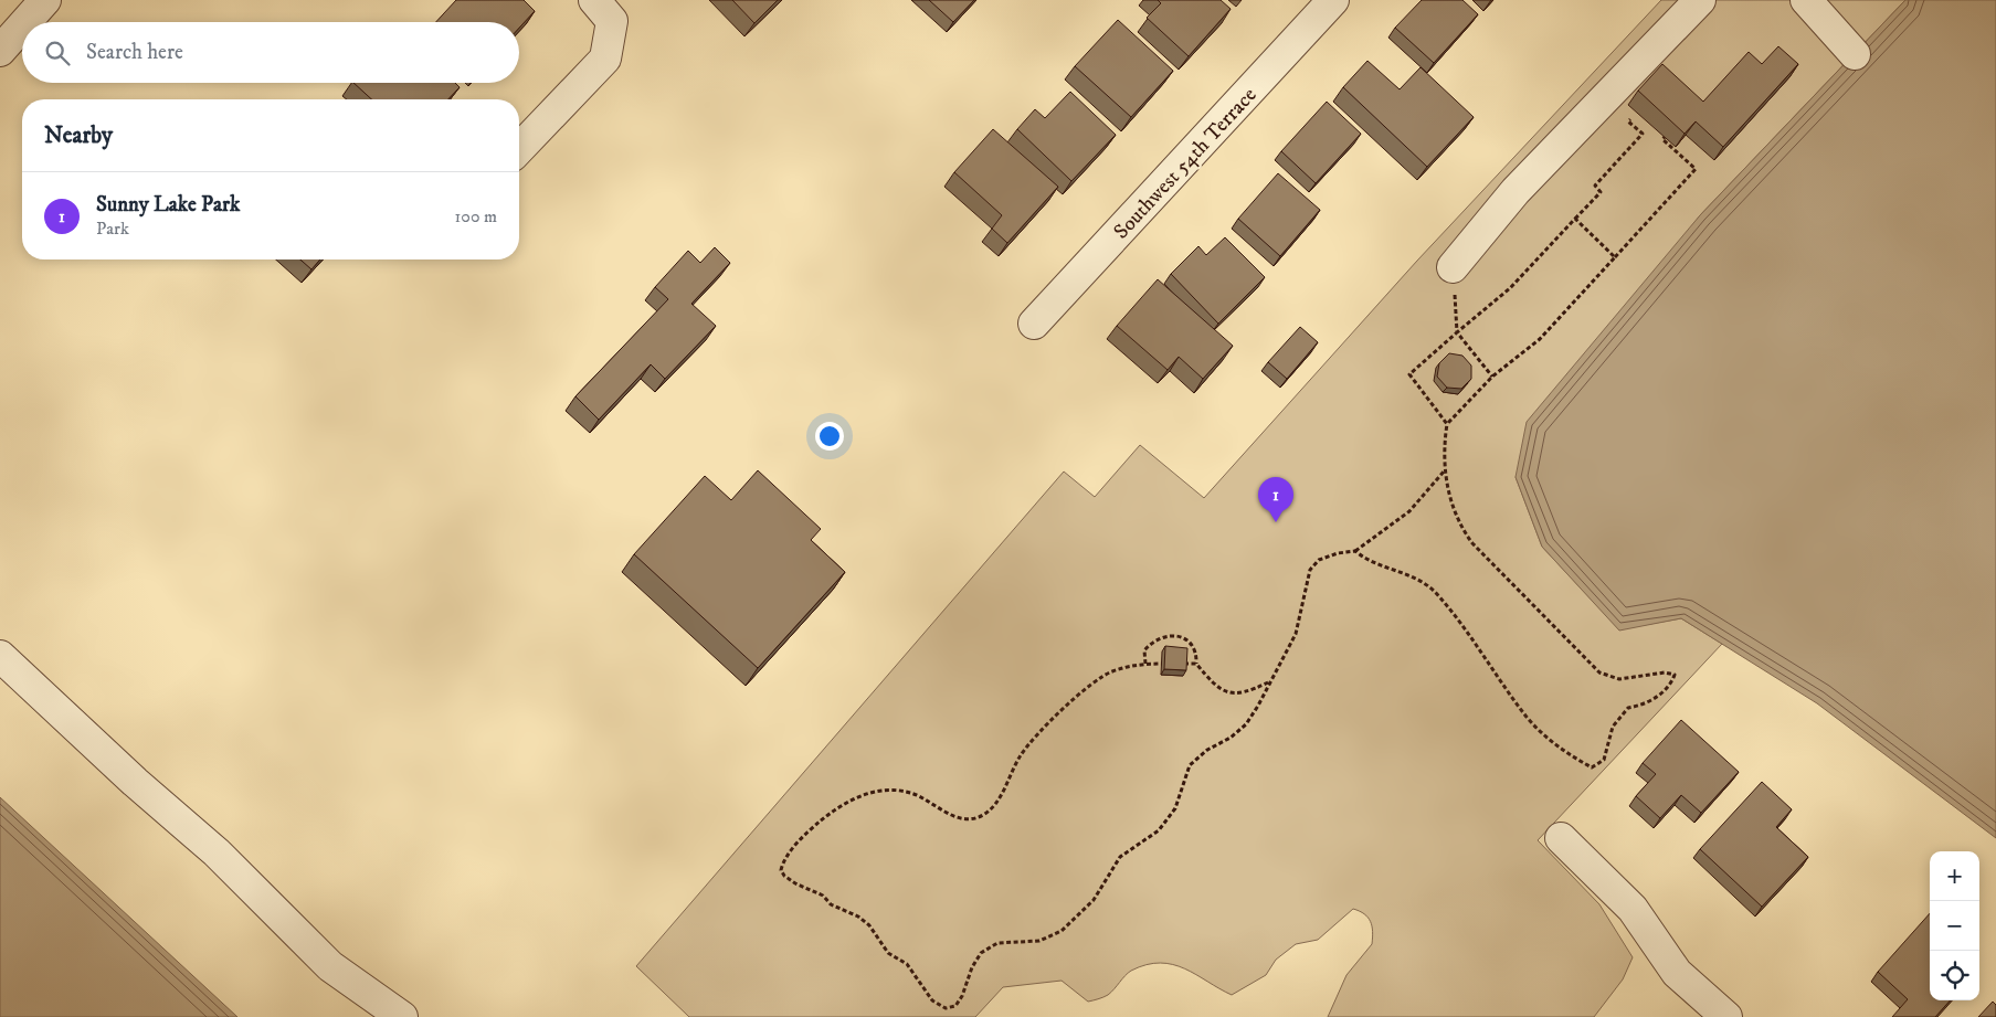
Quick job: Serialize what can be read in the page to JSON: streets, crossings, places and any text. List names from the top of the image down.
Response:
{
  "streets": {
    "street": ["Southwest 54th Terrace"]
  },
  "page": {
    "search": "Search here",
    "heading": "Nearby",
    "list": [
      {
        "mark": "1",
        "name": "Sunny Lake Park",
        "note": "Park",
        "value": "100 m"
      }
    ],
    "pins": "1",
    "map_buttons": ["+", "−"]
  }
}
